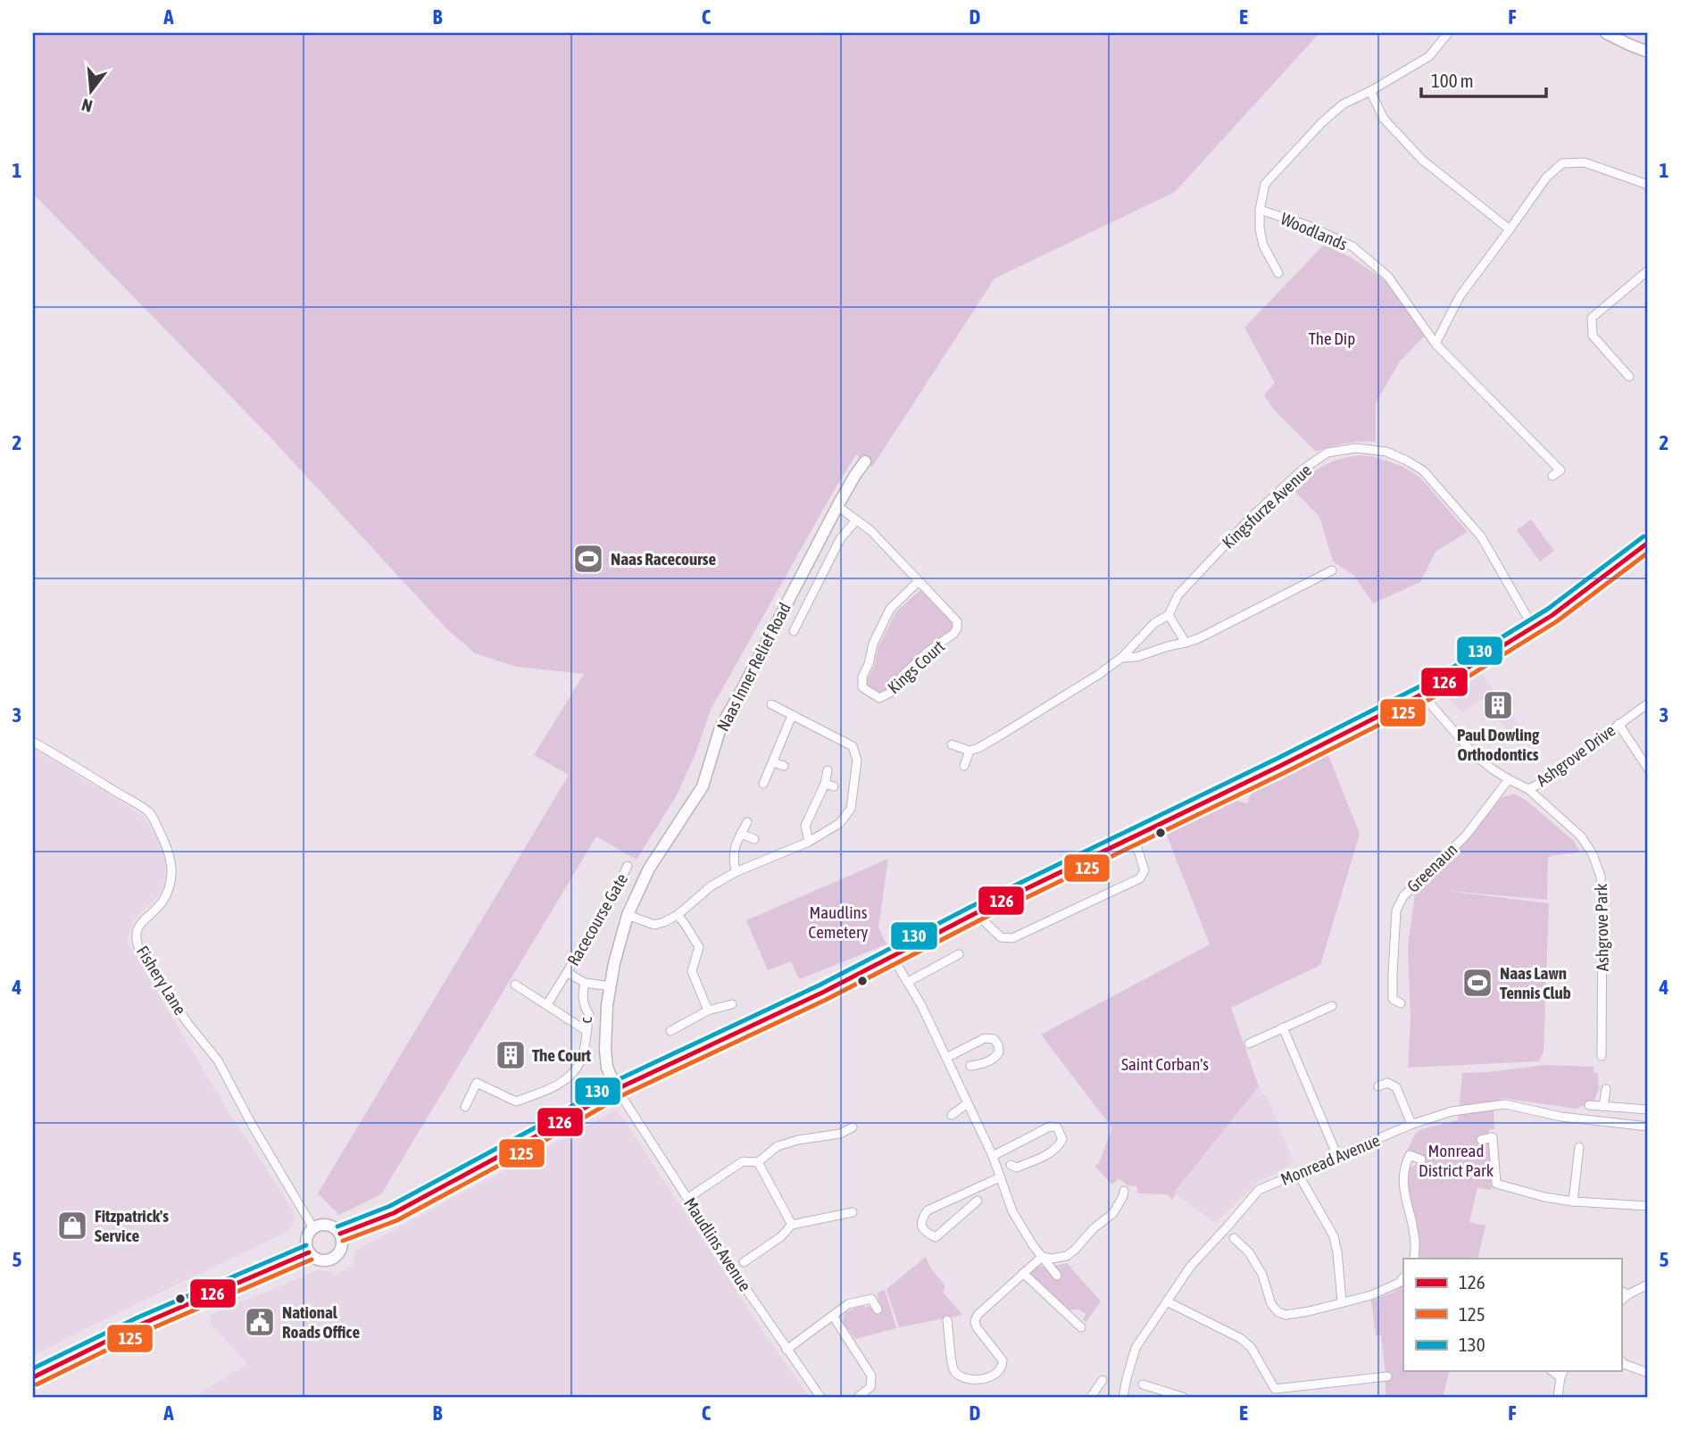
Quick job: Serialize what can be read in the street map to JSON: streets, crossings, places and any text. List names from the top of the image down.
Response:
{
  "streets": {
    "main road": ["Naas Inner Relief Road"],
    "street": [
      "Woodlands",
      "Kingsfurze Avenue",
      "Kings Court",
      "Ashgrove Drive",
      "Greenaun",
      "Racecourse Gate",
      "Ashgrove Park",
      "Fishery Lane",
      "c",
      "Monread Avenue",
      "Maudlins Avenue"
    ]
  },
  "crossings": [
    ["Naas Inner Relief Road", "Kings Court"],
    ["Naas Inner Relief Road", "Racecourse Gate"],
    ["Naas Inner Relief Road", "Maudlins Avenue"],
    ["Ashgrove Drive", "Greenaun"],
    ["Ashgrove Drive", "Ashgrove Park"],
    ["Racecourse Gate", "c"]
  ],
  "parks": [
    "The Dip",
    "Maudlins Cemetery",
    "Saint Corban's",
    "Monread District Park"
  ],
  "places": {
    "sports": ["Naas Racecourse", "Naas Lawn Tennis Club"],
    "building": ["Paul Dowling Orthodontics", "The Court"],
    "shop": ["Fitzpatrick's Service"],
    "public building": ["National Roads Office"]
  },
  "lines": ["transit line 130", "transit line 126", "transit line 125"],
  "legend": ["126", "125", "130"],
  "scale_bar": "100 m",
  "north": "bottom",
  "grid": {
    "columns": [
      "A",
      "B",
      "C",
      "D",
      "E",
      "F"
    ],
    "rows": [
      "1",
      "2",
      "3",
      "4",
      "5"
    ]
  }
}
